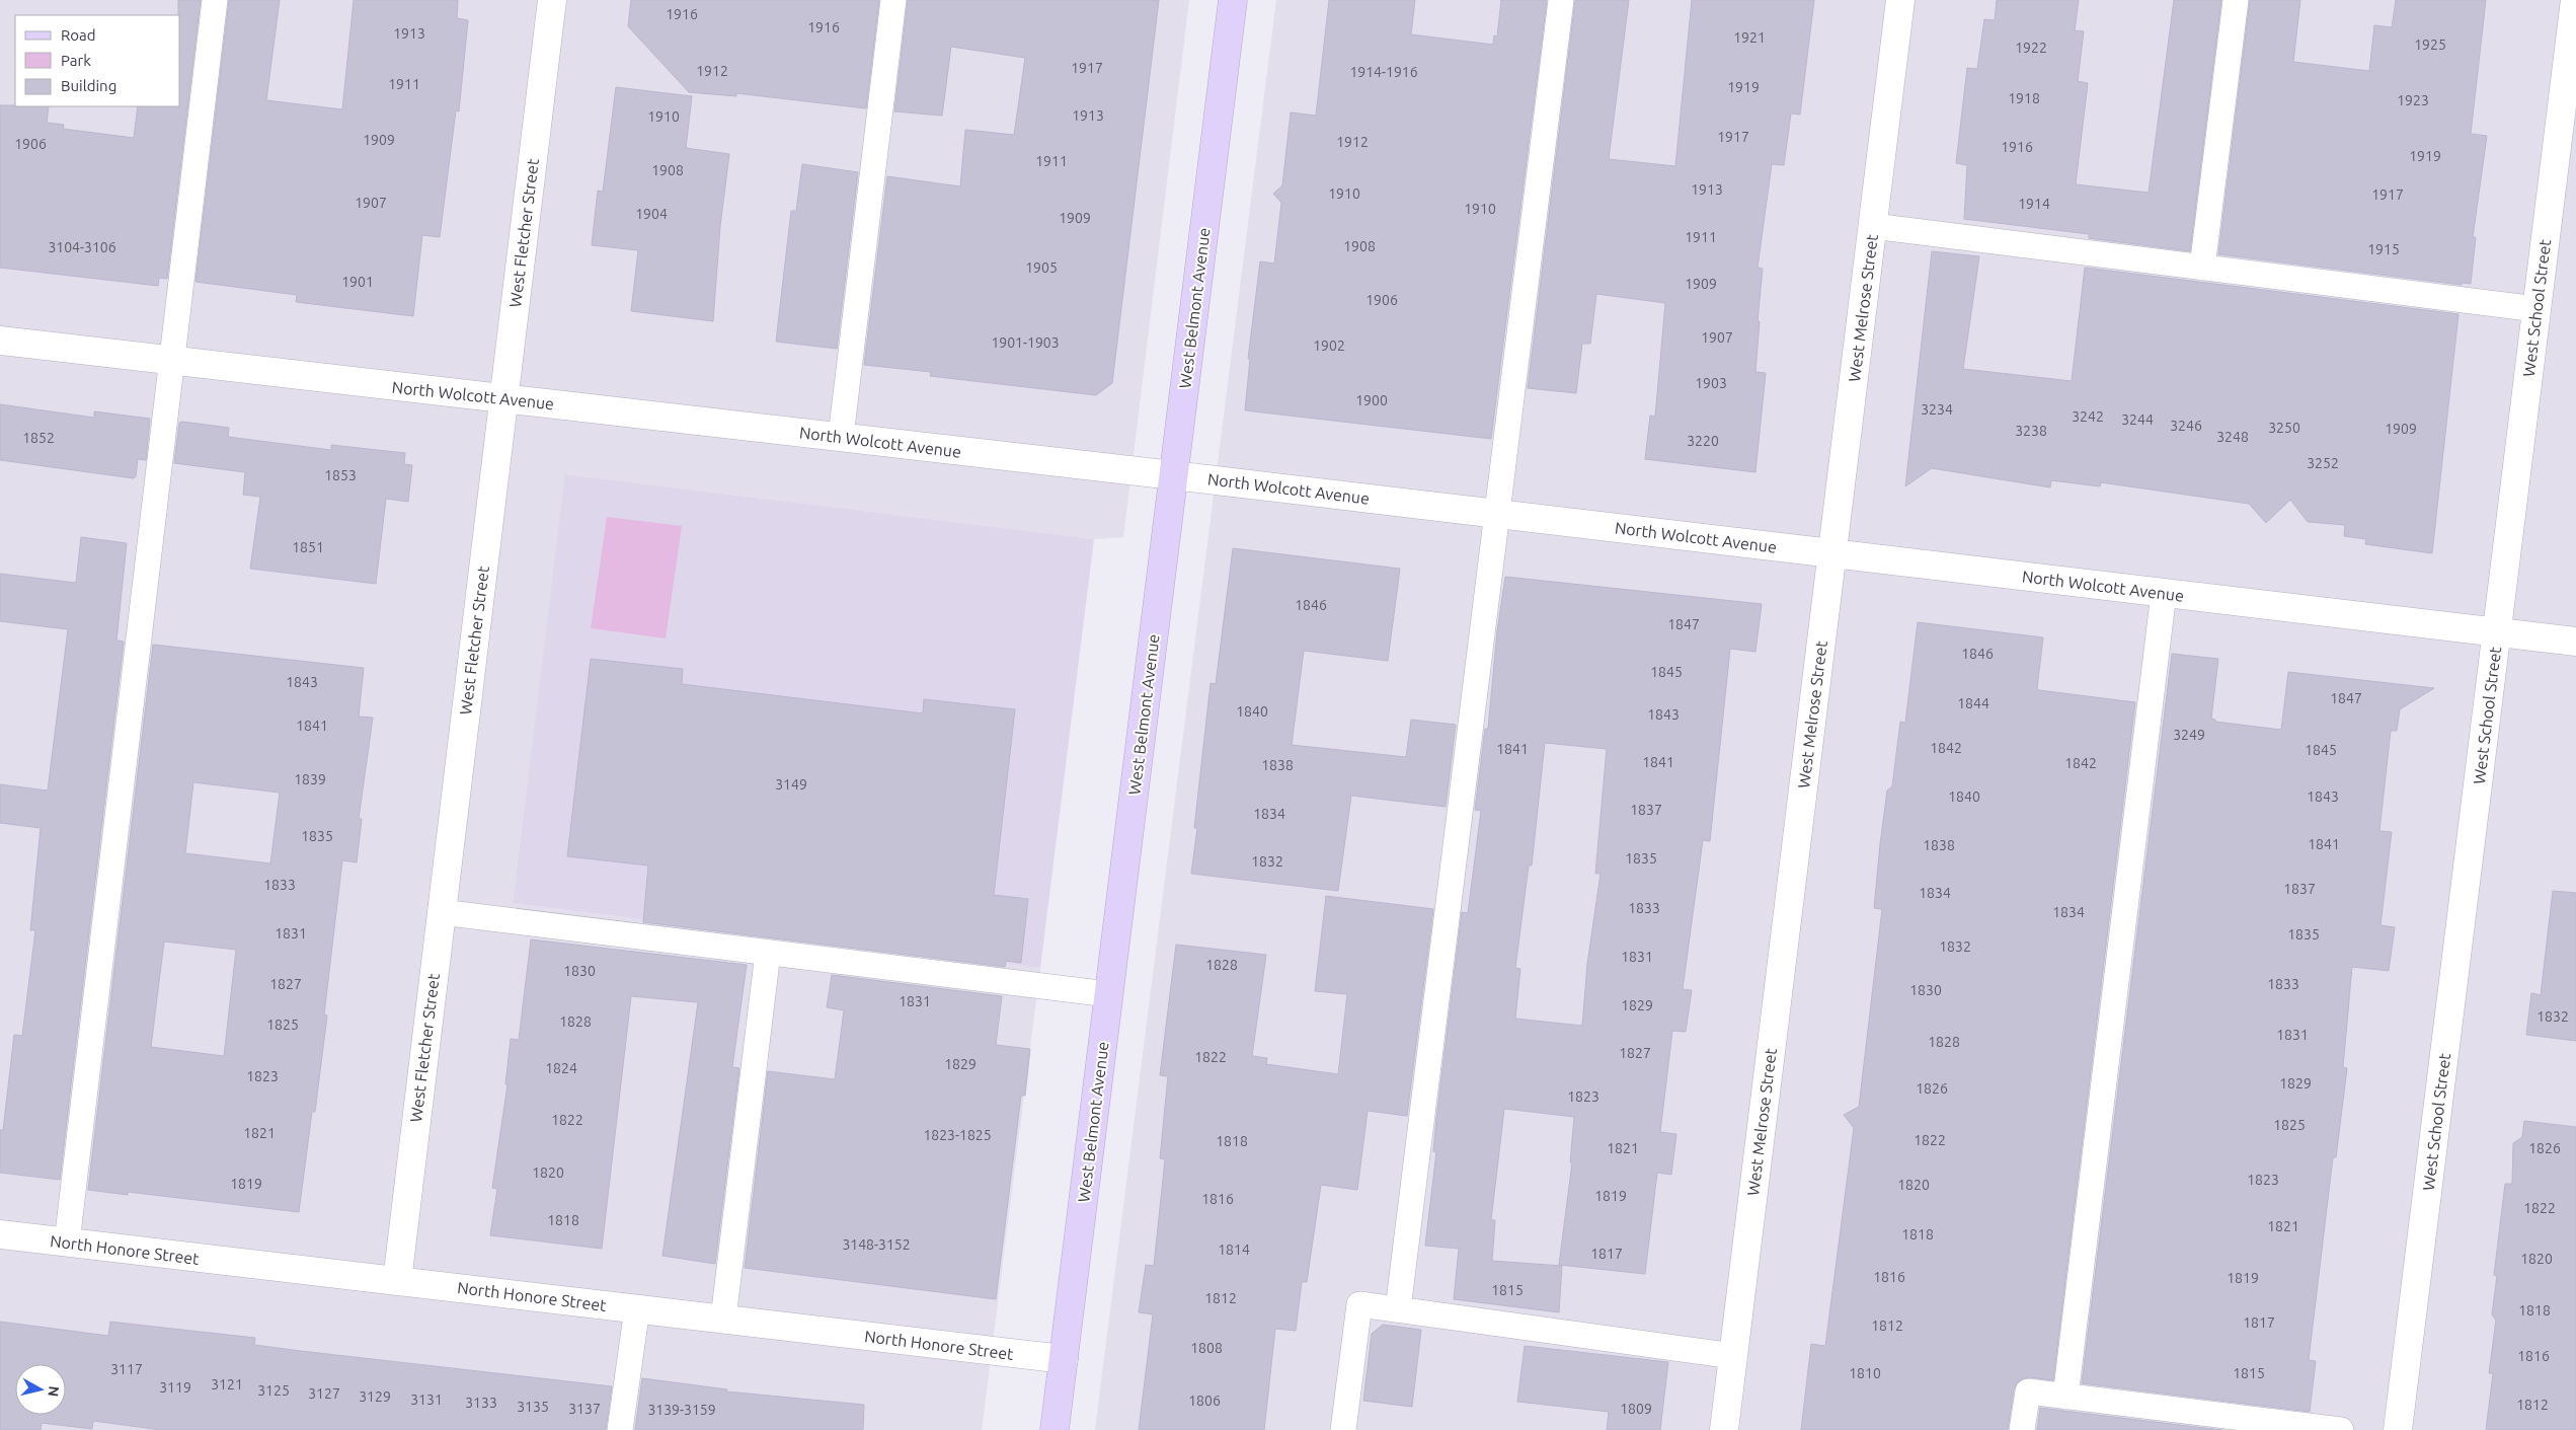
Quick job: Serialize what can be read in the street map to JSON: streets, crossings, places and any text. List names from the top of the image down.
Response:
{
  "streets": {
    "main road": ["West Belmont Avenue"],
    "street": [
      "West Fletcher Street",
      "West Melrose Street",
      "West School Street",
      "North Wolcott Avenue",
      "North Honore Street"
    ]
  },
  "crossings": [
    ["West Fletcher Street", "North Wolcott Avenue"],
    ["West Fletcher Street", "North Honore Street"],
    ["West Belmont Avenue", "North Wolcott Avenue"],
    ["West Belmont Avenue", "North Honore Street"],
    ["West Melrose Street", "North Wolcott Avenue"],
    ["West School Street", "North Wolcott Avenue"]
  ],
  "house_numbers": [
    "1916",
    "1916",
    "1913",
    "1921",
    "1925",
    "1922",
    "1917",
    "1912",
    "1914-1916",
    "1911",
    "1919",
    "1918",
    "1923",
    "1913",
    "1910",
    "1917",
    "1909",
    "1912",
    "1906",
    "1916",
    "1919",
    "1911",
    "1908",
    "1913",
    "1910",
    "1917",
    "1907",
    "1914",
    "1910",
    "1904",
    "1909",
    "1911",
    "1908",
    "3104-3106",
    "1915",
    "1905",
    "1901",
    "1909",
    "1906",
    "1907",
    "1901-1903",
    "1902",
    "1903",
    "1900",
    "3234",
    "3242",
    "3244",
    "3246",
    "3250",
    "1909",
    "3238",
    "3248",
    "1852",
    "3220",
    "3252",
    "1853",
    "1851",
    "1846",
    "1847",
    "1846",
    "1845",
    "1843",
    "1847",
    "1844",
    "1840",
    "1843",
    "1841",
    "3249",
    "1842",
    "1841",
    "1845",
    "1841",
    "1842",
    "1838",
    "1839",
    "3149",
    "1840",
    "1843",
    "1837",
    "1834",
    "1835",
    "1841",
    "1838",
    "1835",
    "1832",
    "1833",
    "1837",
    "1834",
    "1833",
    "1834",
    "1831",
    "1835",
    "1832",
    "1831",
    "1828",
    "1830",
    "1827",
    "1833",
    "1830",
    "1831",
    "1829",
    "1832",
    "1828",
    "1825",
    "1831",
    "1828",
    "1827",
    "1822",
    "1829",
    "1824",
    "1823",
    "1829",
    "1826",
    "1823",
    "1822",
    "1825",
    "1821",
    "1823-1825",
    "1822",
    "1818",
    "1821",
    "1826",
    "1820",
    "1823",
    "1819",
    "1820",
    "1819",
    "1816",
    "1822",
    "1818",
    "1821",
    "1818",
    "3148-3152",
    "1814",
    "1817",
    "1820",
    "1816",
    "1819",
    "1815",
    "1812",
    "1818",
    "1817",
    "1812",
    "1808",
    "1816",
    "3117",
    "1810",
    "1815",
    "3121",
    "3119",
    "3125",
    "3127",
    "3129",
    "3131",
    "1806",
    "3133",
    "1812",
    "3135",
    "3137",
    "1809",
    "3139-3159"
  ],
  "legend": ["Road", "Park", "Building"],
  "north": "right"
}
